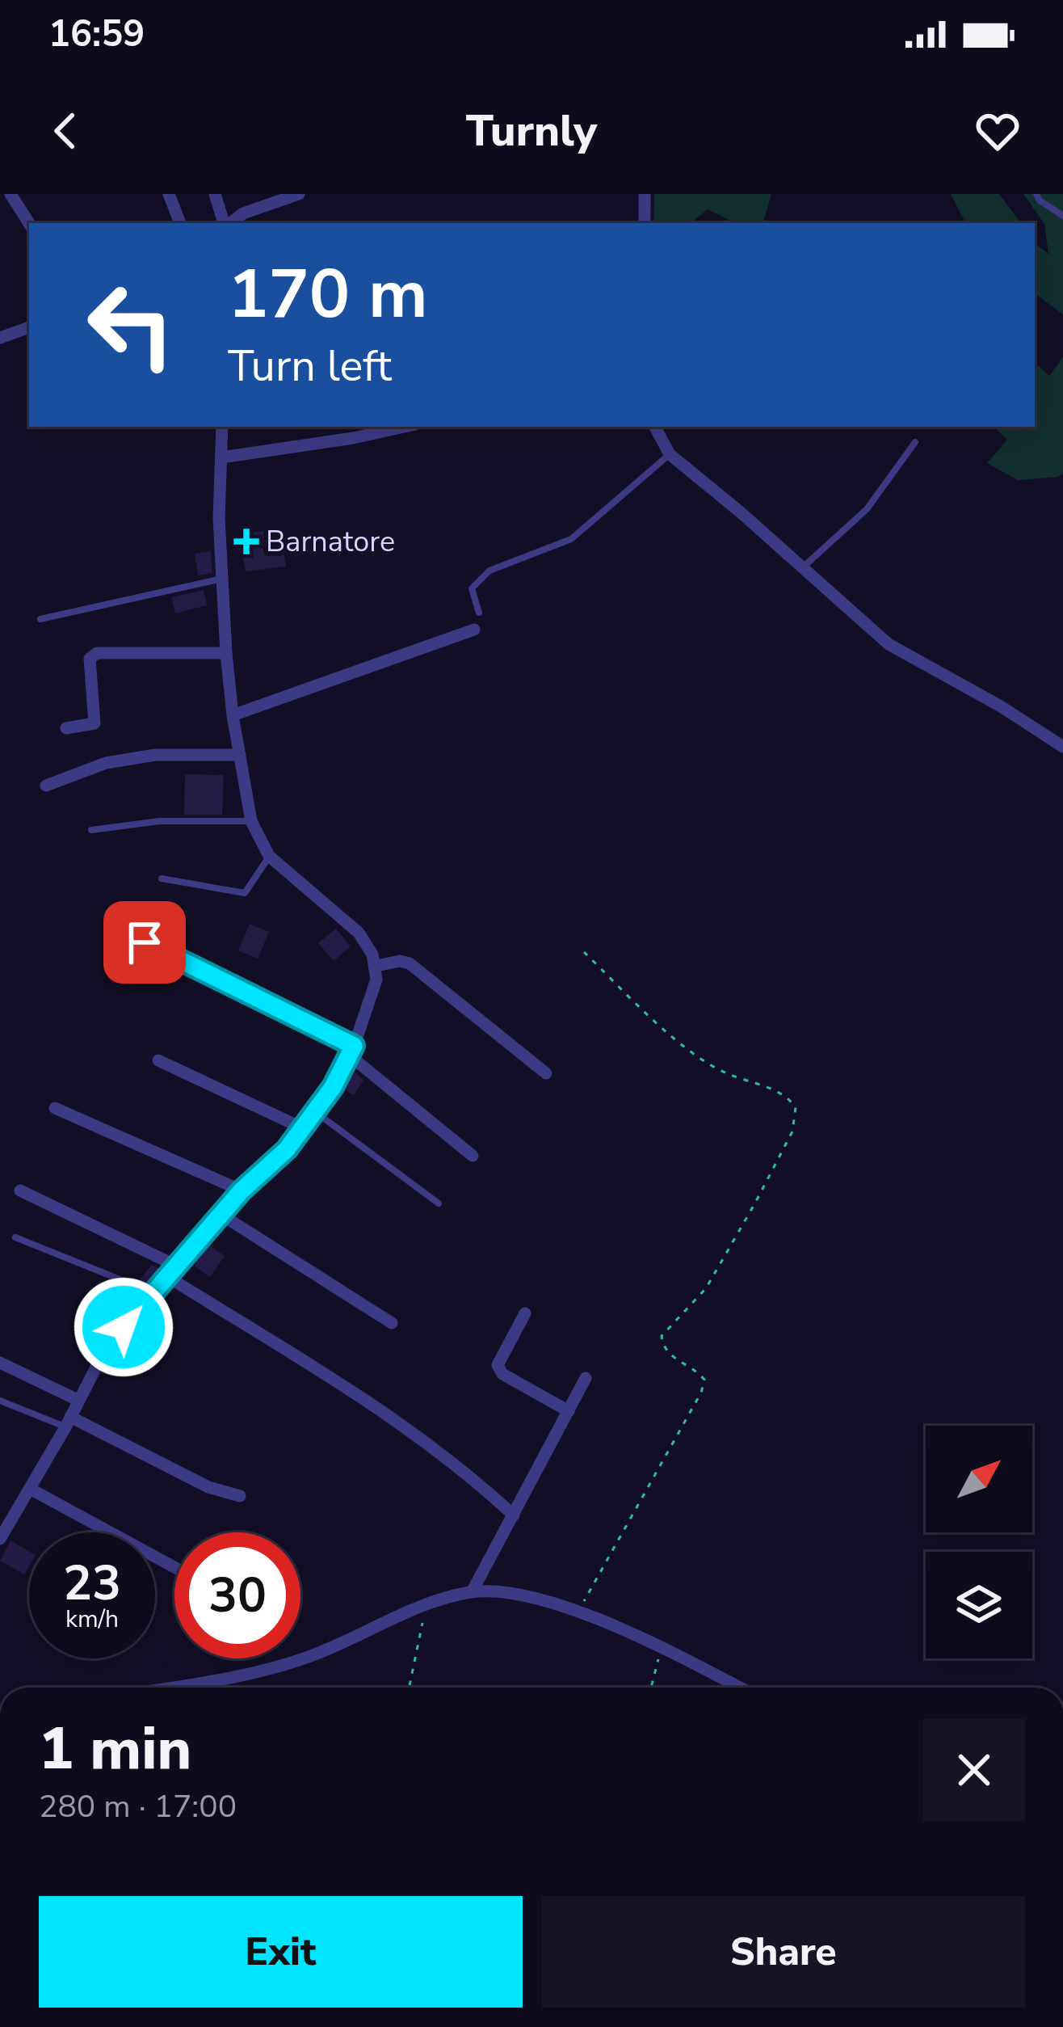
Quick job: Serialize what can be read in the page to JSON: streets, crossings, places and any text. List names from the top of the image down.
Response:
{
  "places": {
    "health": ["Barnatore"]
  },
  "north": "top right",
  "page": {
    "status": "16:59",
    "header": "Turnly",
    "turn": ["170 m", "Turn left"],
    "speed": "23 km/h",
    "limit": "30",
    "heading": ["1 min", "280 m · 17:00"],
    "buttons": ["Exit", "Share"]
  }
}
